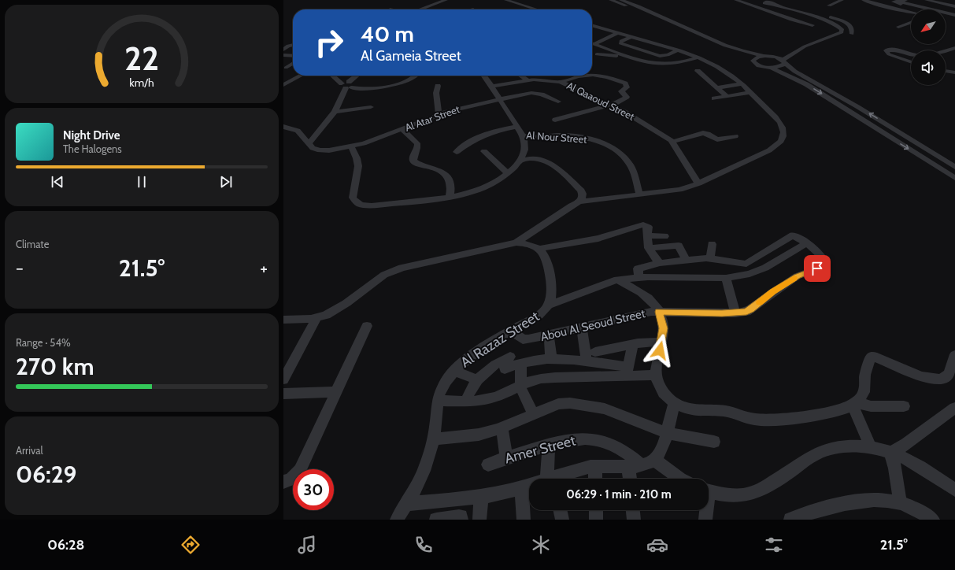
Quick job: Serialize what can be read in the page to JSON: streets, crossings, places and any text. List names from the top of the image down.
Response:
{
  "streets": {
    "street": [
      "Al Qaaoud Street",
      "Al Atar Street",
      "Al Nour Street",
      "Abou Al Seoud Street",
      "Al Razaz Street",
      "Amer Street"
    ]
  },
  "crossings": [
    ["Al Qaaoud Street", "Al Nour Street"],
    ["Al Atar Street", "Al Nour Street"],
    ["Abou Al Seoud Street", "Al Razaz Street"]
  ],
  "north": "bottom left",
  "page": {
    "turn": ["40 m", "Al Gameia Street"],
    "song": ["Night Drive", "The Halogens"],
    "tile": [
      "Climate",
      ["Range · 54%", "270 km"],
      ["Arrival", "06:29"]
    ],
    "heat": ["−", "21.5°", "+"],
    "limit": "30",
    "trip": "06:29 · 1 min · 210 m",
    "tabs": ["06:28", "21.5°"],
    "gauge": ["22", "km/h"]
  }
}
